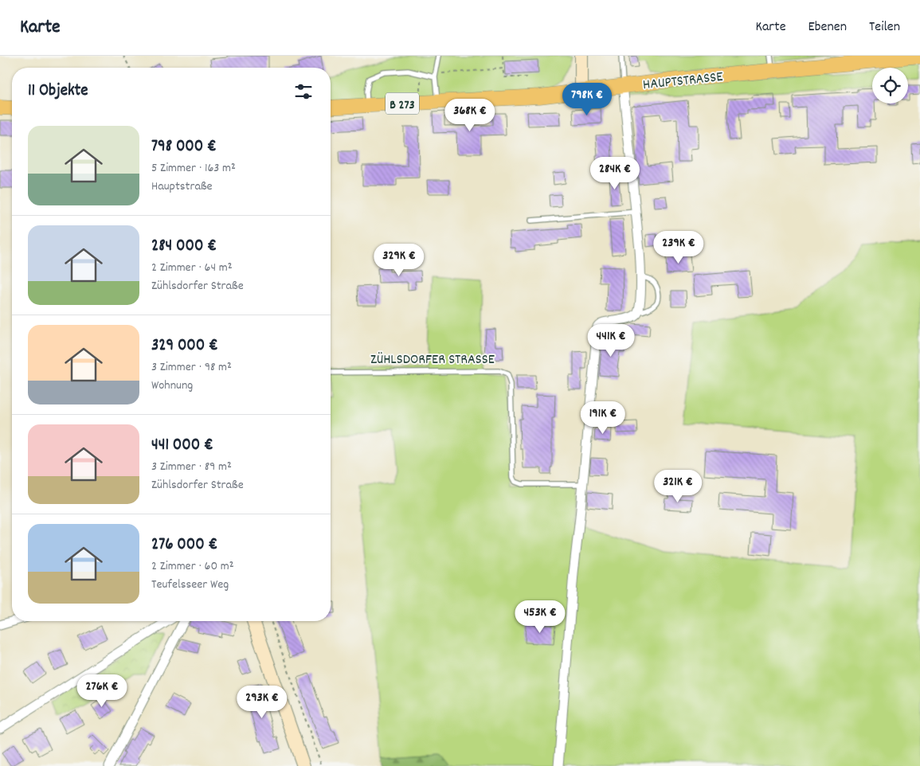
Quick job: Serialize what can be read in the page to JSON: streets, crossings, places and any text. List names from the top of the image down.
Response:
{
  "streets": {
    "main road": ["HAUPTSTRASSE", "B 273"],
    "lane": ["ZÜHLSDORFER STRASSE"]
  },
  "page": {
    "header": "Karte",
    "nav": ["Karte", "Ebenen", "Teilen"],
    "heading": "11 Objekte",
    "price": [
      "798K €",
      "368K €",
      "284K €",
      "239K €",
      "329K €",
      "441K €",
      "191K €",
      "321K €",
      "453K €",
      "276K €",
      "293K €"
    ],
    "list": [
      {
        "name": "798 000 €",
        "note": "5 Zimmer · 163 m² · Hauptstraße"
      },
      {
        "name": "284 000 €",
        "note": "2 Zimmer · 64 m² · Zühlsdorfer Straße"
      },
      {
        "name": "329 000 €",
        "note": "3 Zimmer · 98 m² · Wohnung"
      },
      {
        "name": "441 000 €",
        "note": "3 Zimmer · 89 m² · Zühlsdorfer Straße"
      },
      {
        "name": "276 000 €",
        "note": "2 Zimmer · 60 m² · Teufelsseer Weg"
      }
    ]
  }
}
